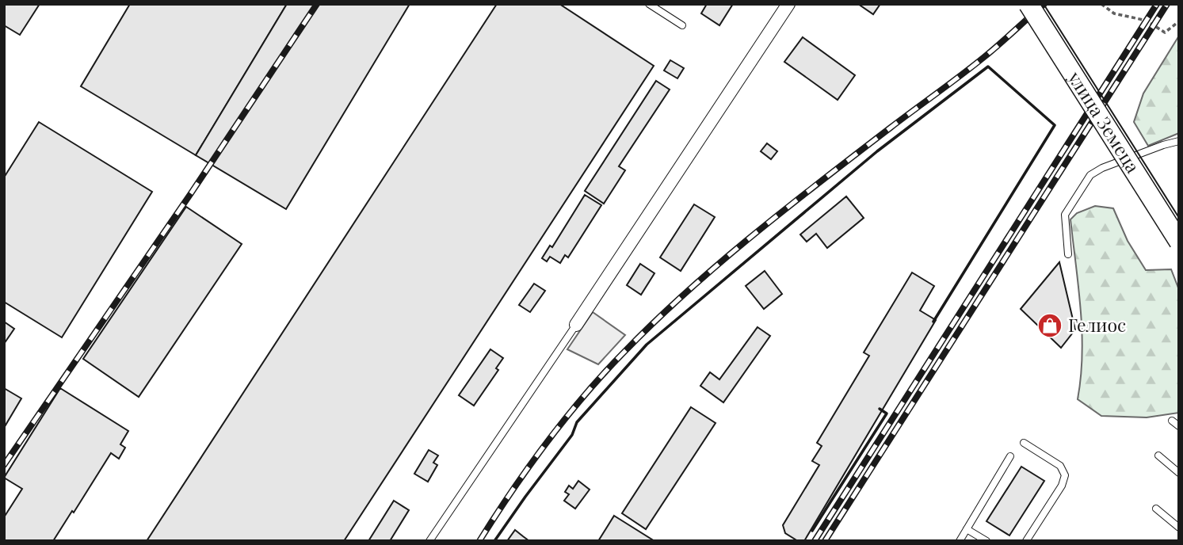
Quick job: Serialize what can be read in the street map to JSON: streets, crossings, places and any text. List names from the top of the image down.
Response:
{
  "streets": {
    "main road": ["улица Земеца"]
  },
  "places": {
    "shop": ["Гелиос"]
  }
}
